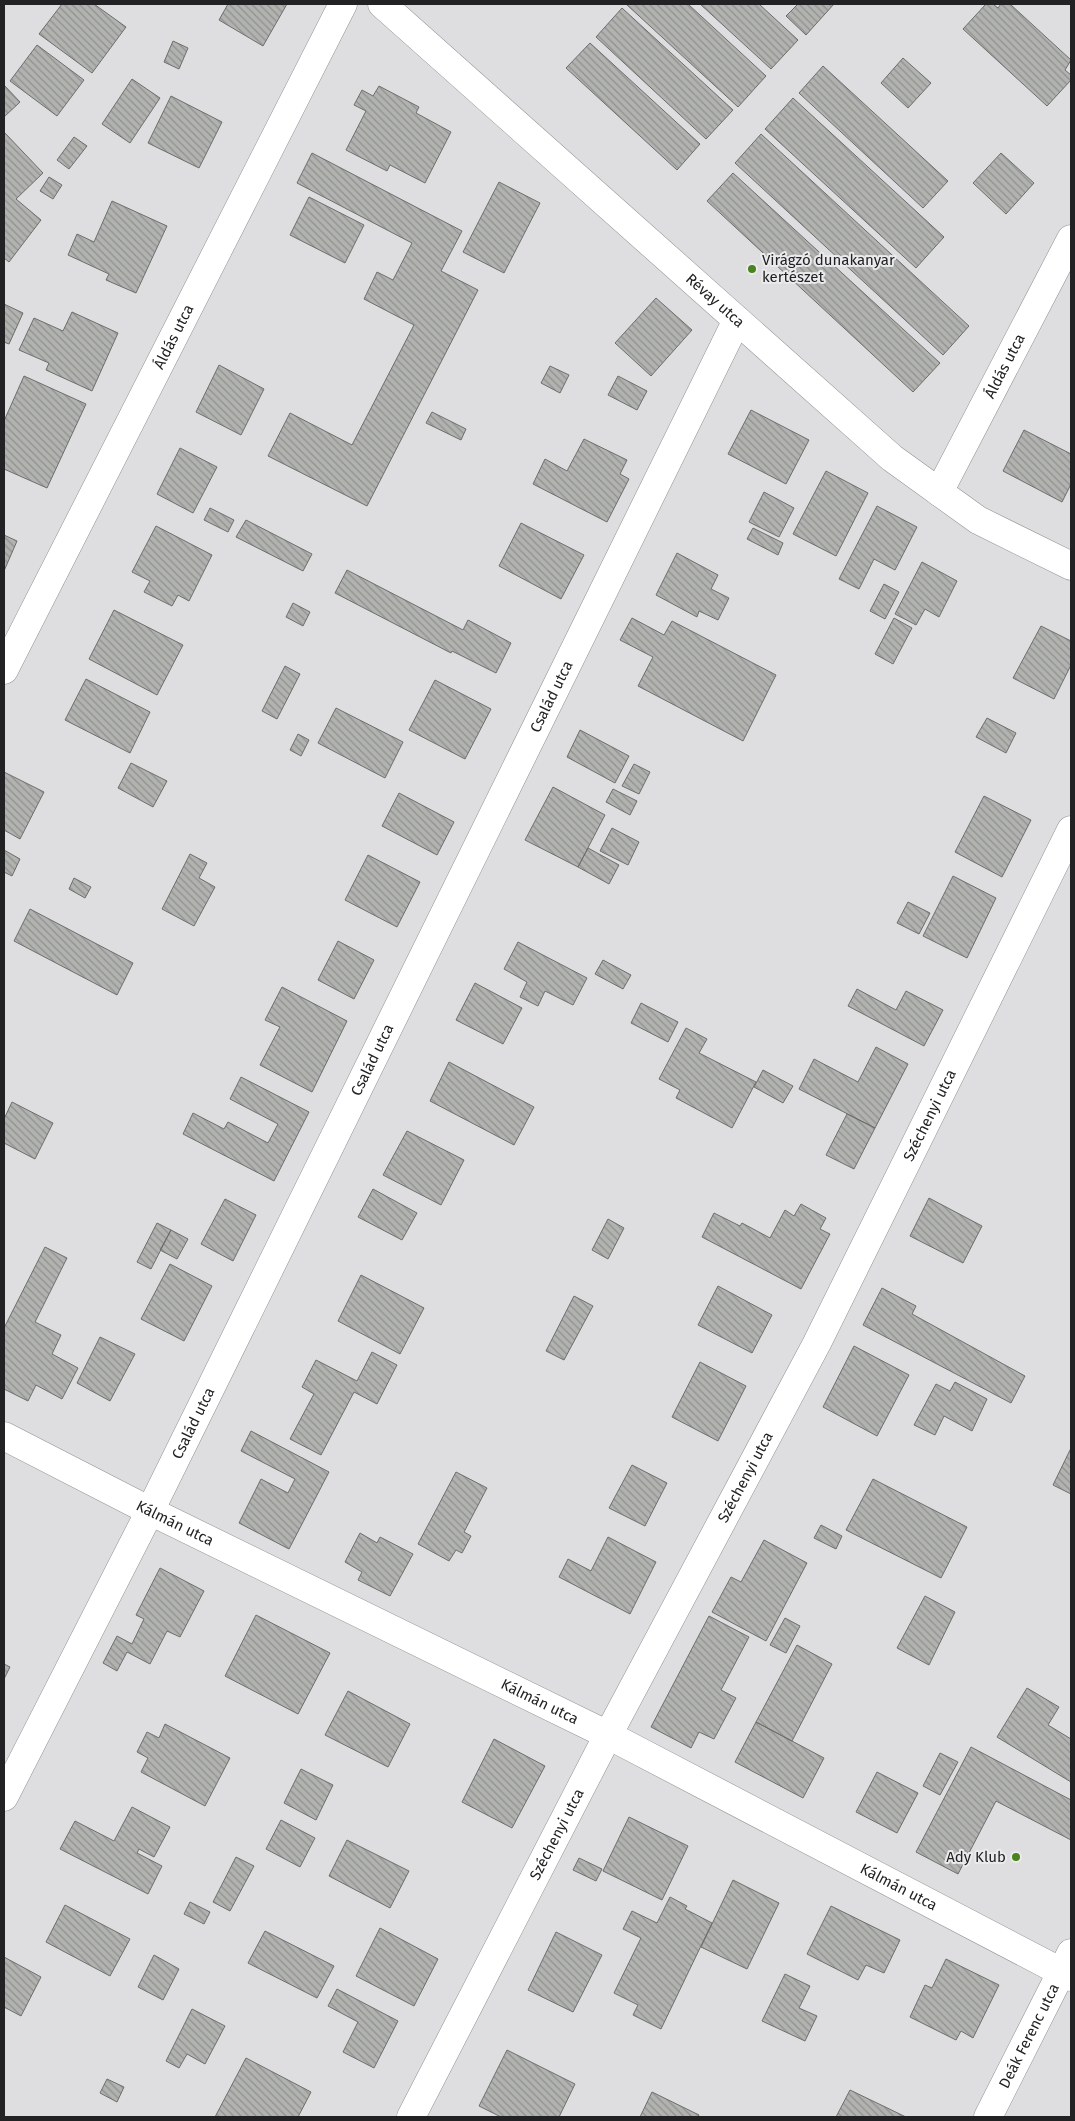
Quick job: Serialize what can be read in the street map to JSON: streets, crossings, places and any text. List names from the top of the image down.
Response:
{
  "streets": {
    "street": [
      "Révay utca",
      "Áldás utca",
      "Család utca",
      "Széchenyi utca",
      "Kálmán utca",
      "Deák Ferenc utca"
    ]
  },
  "crossings": [
    ["Révay utca", "Áldás utca"],
    ["Révay utca", "Család utca"],
    ["Család utca", "Kálmán utca"],
    ["Széchenyi utca", "Kálmán utca"],
    ["Kálmán utca", "Deák Ferenc utca"]
  ],
  "places": ["Virágzó dunakanyar kertészet", "Ady Klub"]
}
